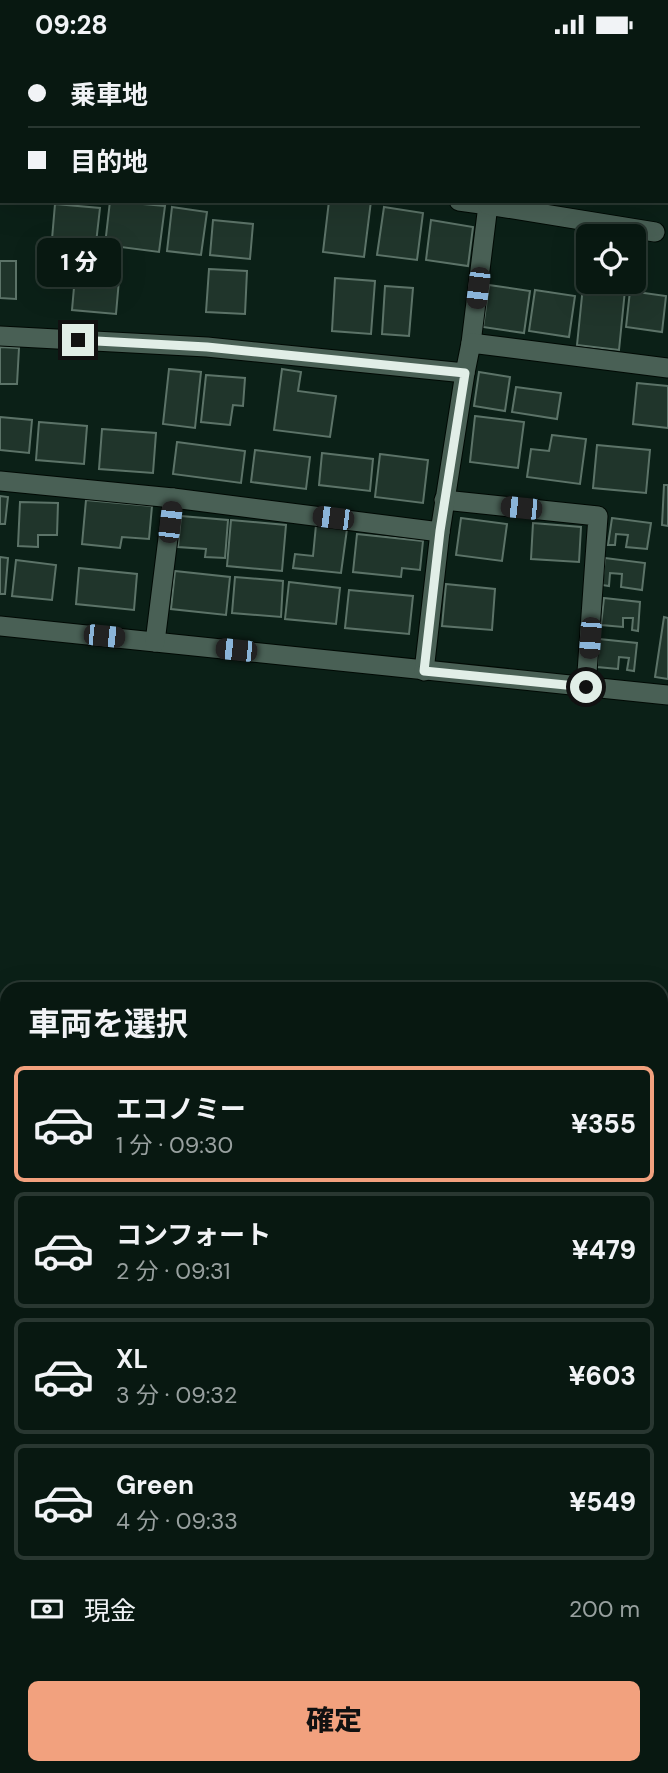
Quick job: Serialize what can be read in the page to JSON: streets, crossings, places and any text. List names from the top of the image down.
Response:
{
  "page": {
    "status": "09:28",
    "banner": ["乗車地", "目的地"],
    "bubble": "1 分",
    "heading": "車両を選択",
    "list": [
      {
        "name": "エコノミー",
        "note": "1 分 · 09:30",
        "value": "¥355"
      },
      {
        "name": "コンフォート",
        "note": "2 分 · 09:31",
        "value": "¥479"
      },
      {
        "name": "XL",
        "note": "3 分 · 09:32",
        "value": "¥603"
      },
      {
        "name": "Green",
        "note": "4 分 · 09:33",
        "value": "¥549"
      }
    ],
    "pay": ["現金", "200 m"],
    "buttons": "確定"
  }
}
